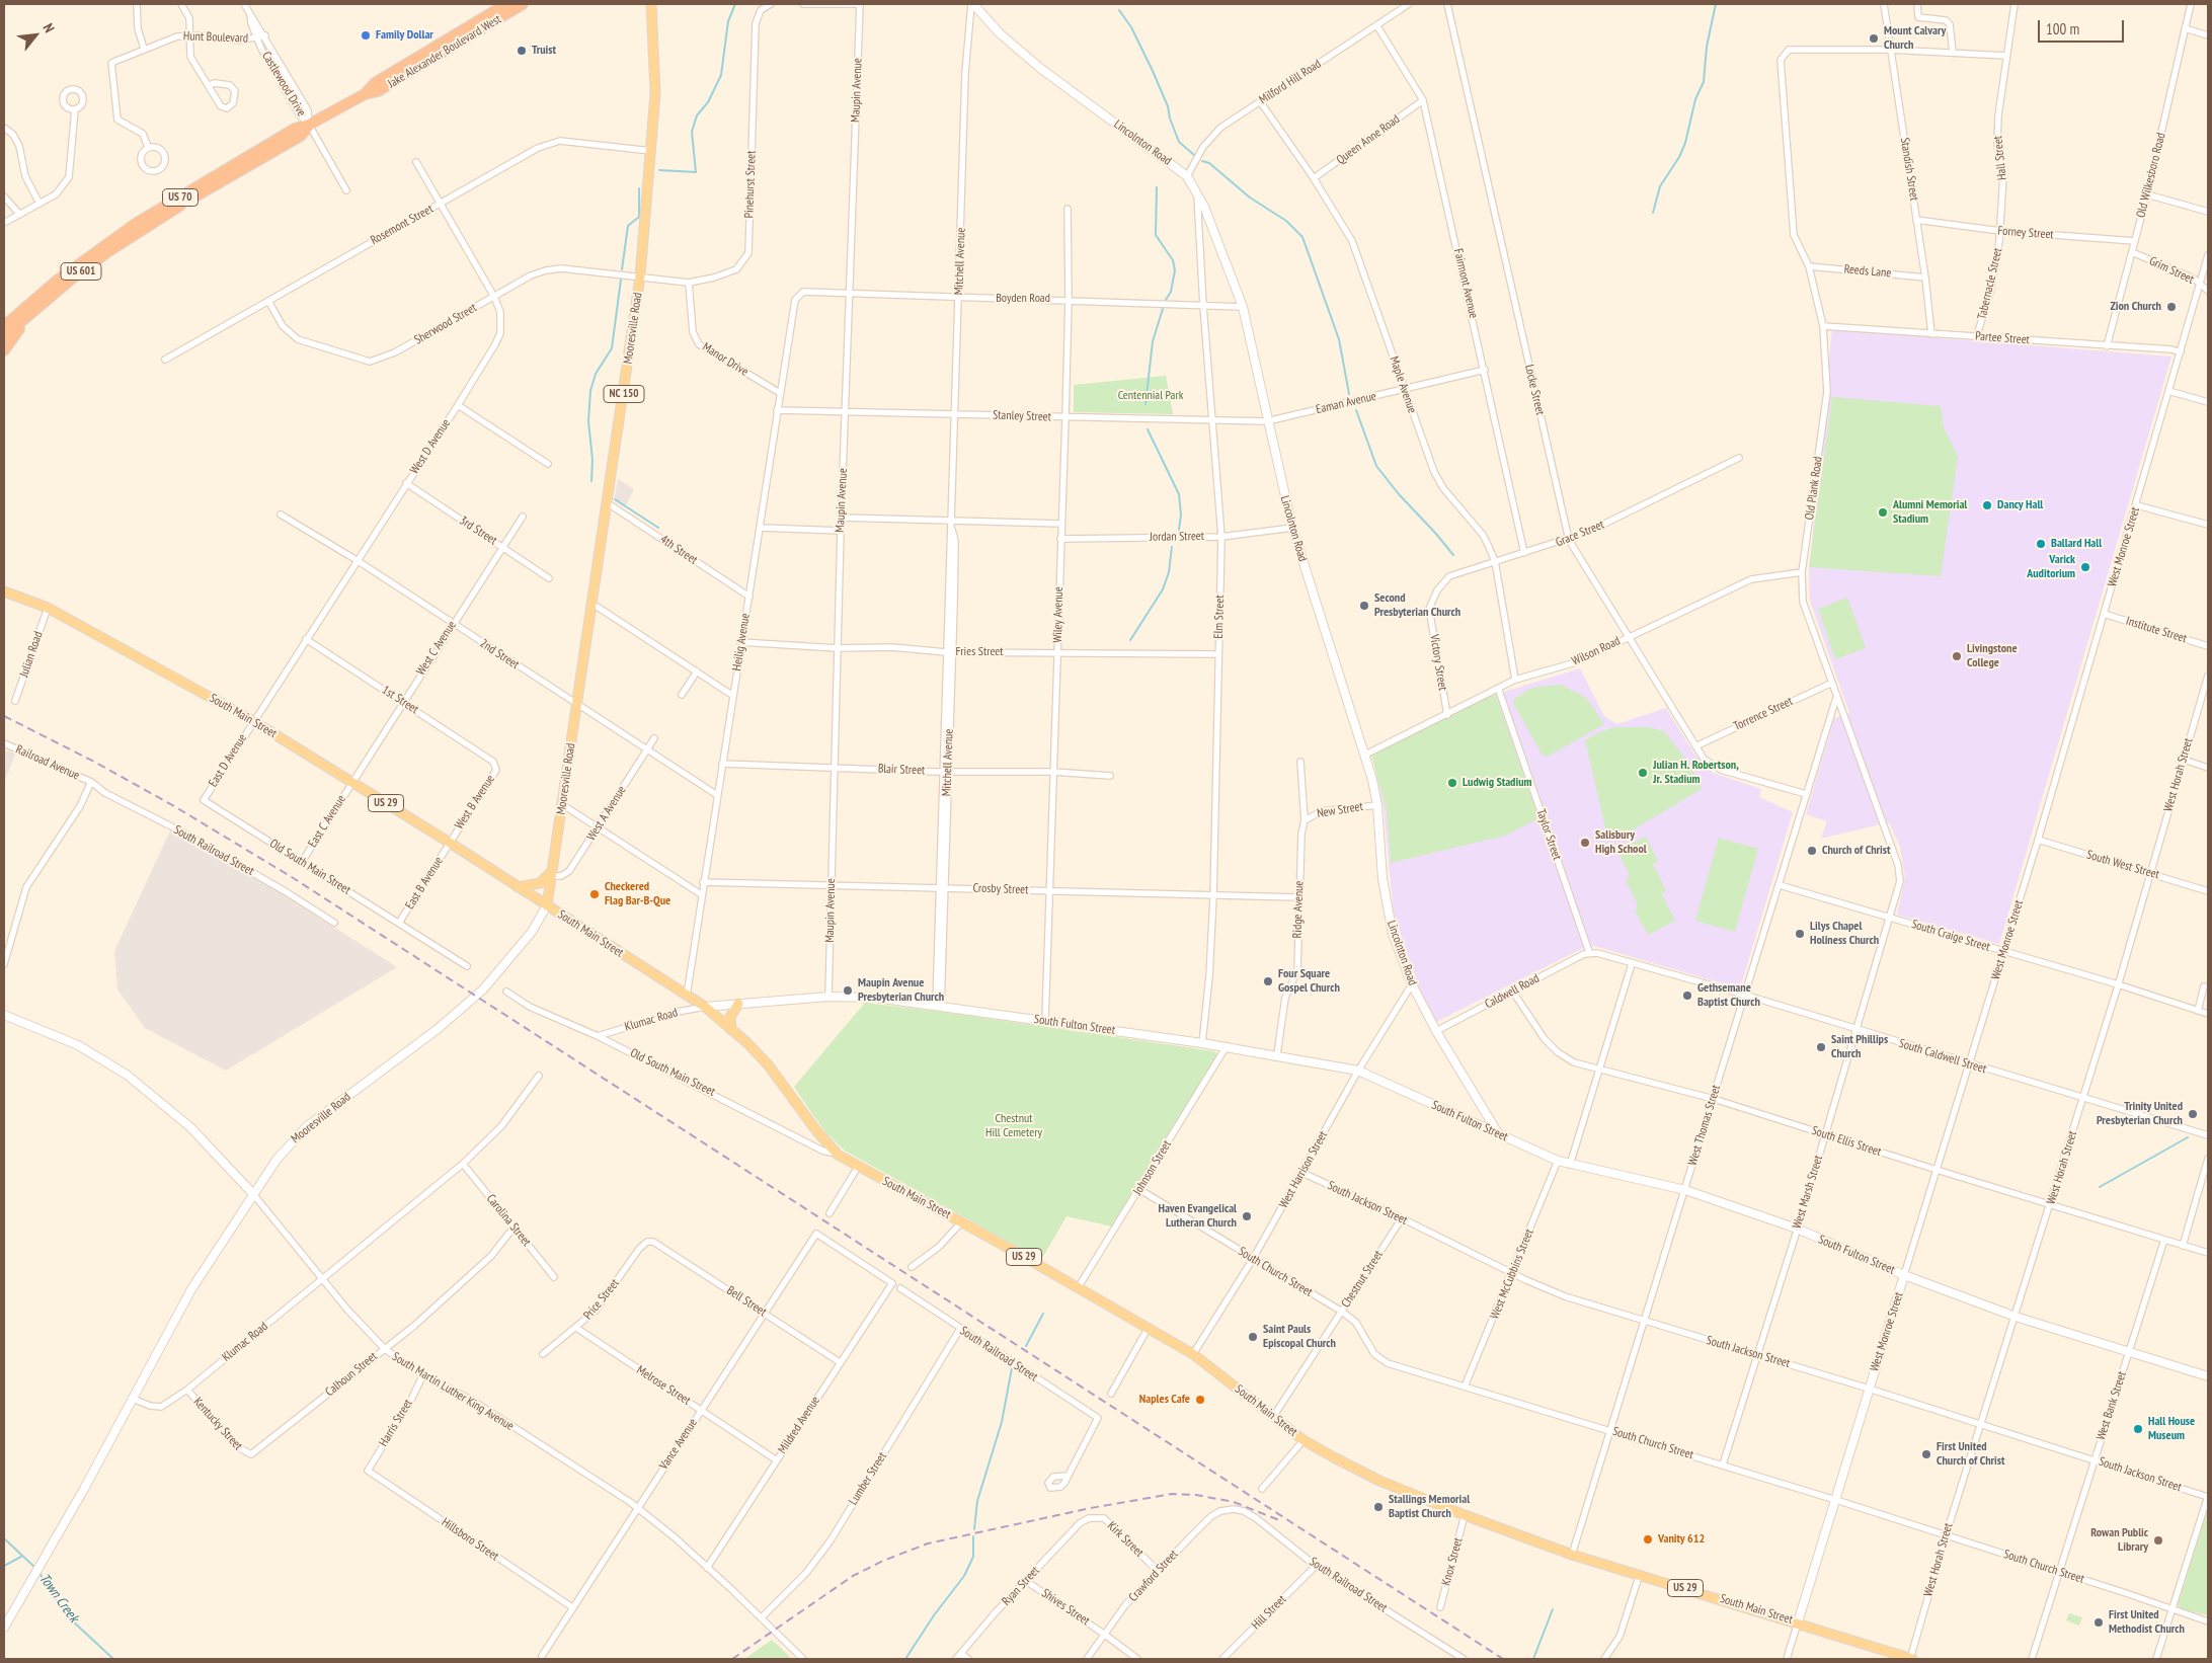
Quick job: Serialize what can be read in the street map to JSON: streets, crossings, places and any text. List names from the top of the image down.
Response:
{
  "streets": {
    "highway": ["Jake Alexander Boulevard West", "US 70", "US 601"],
    "main road": [
      "Mooresville Road",
      "NC 150",
      "South Main Street",
      "US 29"
    ],
    "street": [
      "Hunt Boulevard",
      "Milford Hill Road",
      "Castlewood Drive",
      "Maupin Avenue",
      "Queen Anne Road",
      "Lincolnton Road",
      "Hall Street",
      "Standish Street",
      "Old Wilkesboro Road",
      "Pinehurst Street",
      "Rosemont Street",
      "Forney Street",
      "Mitchell Avenue",
      "Grim Street",
      "Reeds Lane",
      "Fairmont Avenue",
      "Tabernacle Street",
      "Boyden Road",
      "Sherwood Street",
      "Partee Street",
      "Manor Drive",
      "Maple Avenue",
      "Locke Street",
      "Eaman Avenue",
      "Stanley Street",
      "West D Avenue",
      "Old Plank Road",
      "3rd Street",
      "Grace Street",
      "Jordan Street",
      "West Monroe Street",
      "4th Street",
      "Wiley Avenue",
      "Elm Street",
      "Institute Street",
      "Heilig Avenue",
      "West C Avenue",
      "Wilson Road",
      "Fries Street",
      "Julian Road",
      "2nd Street",
      "Victory Street",
      "1st Street",
      "Torrence Street",
      "East D Avenue",
      "Railroad Avenue",
      "Blair Street",
      "West Horah Street",
      "West B Avenue",
      "New Street",
      "West A Avenue",
      "East C Avenue",
      "Taylor Street",
      "South Railroad Street",
      "South West Street",
      "Old South Main Street",
      "East B Avenue",
      "Crosby Street",
      "Ridge Avenue",
      "South Craige Street",
      "Caldwell Road",
      "Klumac Road",
      "South Fulton Street",
      "South Caldwell Street",
      "West Thomas Street",
      "South Ellis Street",
      "Johnson Street",
      "West Harrison Street",
      "West Marsh Street",
      "South Jackson Street",
      "Carolina Street",
      "South Church Street",
      "West McCubbins Street",
      "Chestnut Street",
      "Price Street",
      "Bell Street",
      "Calhoun Street",
      "Melrose Street",
      "South Martin Luther King Avenue",
      "West Bank Street",
      "Harris Street",
      "Kentucky Street",
      "Mildred Avenue",
      "Vance Avenue",
      "Lumber Street",
      "Hillsboro Street",
      "Kirk Street",
      "Knox Street",
      "Crawford Street",
      "Ryan Street",
      "Shives Street",
      "Hill Street"
    ]
  },
  "crossings": [
    ["Hunt Boulevard", "Castlewood Drive"],
    ["Jake Alexander Boulevard West", "Castlewood Drive"],
    ["Jake Alexander Boulevard West", "US 70"],
    ["Jake Alexander Boulevard West", "US 601"],
    ["Milford Hill Road", "Lincolnton Road"],
    ["Milford Hill Road", "Fairmont Avenue"],
    ["Milford Hill Road", "Maple Avenue"],
    ["Maupin Avenue", "Boyden Road"],
    ["Maupin Avenue", "Stanley Street"],
    ["Maupin Avenue", "Fries Street"],
    ["Maupin Avenue", "Blair Street"],
    ["Maupin Avenue", "Crosby Street"],
    ["Maupin Avenue", "South Fulton Street"],
    ["Queen Anne Road", "Fairmont Avenue"],
    ["Queen Anne Road", "Maple Avenue"],
    ["Lincolnton Road", "Mitchell Avenue"],
    ["Lincolnton Road", "Boyden Road"],
    ["Lincolnton Road", "Eaman Avenue"],
    ["Lincolnton Road", "Stanley Street"],
    ["Lincolnton Road", "Jordan Street"],
    ["Lincolnton Road", "Elm Street"],
    ["Lincolnton Road", "Wilson Road"],
    ["Lincolnton Road", "New Street"],
    ["Lincolnton Road", "Caldwell Road"],
    ["Lincolnton Road", "South Fulton Street"],
    ["Lincolnton Road", "West Harrison Street"],
    ["Hall Street", "Forney Street"],
    ["Hall Street", "Tabernacle Street"],
    ["Standish Street", "Forney Street"],
    ["Standish Street", "Reeds Lane"],
    ["Standish Street", "Partee Street"],
    ["Standish Street", "Old Plank Road"],
    ["Old Wilkesboro Road", "Forney Street"],
    ["Old Wilkesboro Road", "Grim Street"],
    ["Old Wilkesboro Road", "Partee Street"],
    ["Pinehurst Street", "Sherwood Street"],
    ["Pinehurst Street", "Mooresville Road"],
    ["Pinehurst Street", "Manor Drive"],
    ["US 70", "US 601"],
    ["Rosemont Street", "Sherwood Street"],
    ["Rosemont Street", "Mooresville Road"],
    ["Rosemont Street", "West D Avenue"],
    ["Forney Street", "Tabernacle Street"],
    ["Mitchell Avenue", "Boyden Road"],
    ["Mitchell Avenue", "Stanley Street"],
    ["Mitchell Avenue", "Fries Street"],
    ["Mitchell Avenue", "Blair Street"],
    ["Mitchell Avenue", "Crosby Street"],
    ["Mitchell Avenue", "South Fulton Street"],
    ["Grim Street", "West Monroe Street"],
    ["Reeds Lane", "Old Plank Road"],
    ["Fairmont Avenue", "Eaman Avenue"],
    ["Fairmont Avenue", "Grace Street"],
    ["Tabernacle Street", "Partee Street"],
    ["Boyden Road", "Wiley Avenue"],
    ["Boyden Road", "Elm Street"],
    ["Boyden Road", "Heilig Avenue"],
    ["Sherwood Street", "Mooresville Road"],
    ["Sherwood Street", "West D Avenue"],
    ["Mooresville Road", "4th Street"],
    ["Mooresville Road", "2nd Street"],
    ["Mooresville Road", "South Main Street"],
    ["Mooresville Road", "West A Avenue"],
    ["Mooresville Road", "Klumac Road"],
    ["Mooresville Road", "South Martin Luther King Avenue"],
    ["Partee Street", "Old Plank Road"],
    ["Partee Street", "West Monroe Street"],
    ["Manor Drive", "Heilig Avenue"],
    ["Maple Avenue", "Eaman Avenue"],
    ["Maple Avenue", "Grace Street"],
    ["Maple Avenue", "Wilson Road"],
    ["Locke Street", "Grace Street"],
    ["Locke Street", "Wilson Road"],
    ["Locke Street", "Torrence Street"],
    ["Eaman Avenue", "Stanley Street"],
    ["Stanley Street", "Wiley Avenue"],
    ["Stanley Street", "Elm Street"],
    ["Stanley Street", "Heilig Avenue"],
    ["West D Avenue", "3rd Street"],
    ["West D Avenue", "2nd Street"],
    ["West D Avenue", "1st Street"],
    ["West D Avenue", "South Main Street"],
    ["West D Avenue", "East D Avenue"],
    ["Old Plank Road", "Wilson Road"],
    ["Old Plank Road", "Torrence Street"],
    ["Old Plank Road", "South Craige Street"],
    ["Old Plank Road", "West Thomas Street"],
    ["Old Plank Road", "West Marsh Street"],
    ["3rd Street", "West C Avenue"],
    ["Grace Street", "Victory Street"],
    ["Jordan Street", "Wiley Avenue"],
    ["Jordan Street", "Elm Street"],
    ["West Monroe Street", "Institute Street"],
    ["West Monroe Street", "South Main Street"],
    ["West Monroe Street", "South West Street"],
    ["West Monroe Street", "South Craige Street"],
    ["West Monroe Street", "South Fulton Street"],
    ["West Monroe Street", "South Caldwell Street"],
    ["West Monroe Street", "South Ellis Street"],
    ["West Monroe Street", "South Jackson Street"],
    ["West Monroe Street", "South Church Street"],
    ["4th Street", "Heilig Avenue"],
    ["Wiley Avenue", "Fries Street"],
    ["Wiley Avenue", "Blair Street"],
    ["Wiley Avenue", "Crosby Street"],
    ["Wiley Avenue", "South Fulton Street"],
    ["Elm Street", "Fries Street"],
    ["Elm Street", "Crosby Street"],
    ["Elm Street", "South Fulton Street"],
    ["Heilig Avenue", "Fries Street"],
    ["Heilig Avenue", "2nd Street"],
    ["Heilig Avenue", "South Main Street"],
    ["Heilig Avenue", "Blair Street"],
    ["Heilig Avenue", "Crosby Street"],
    ["West C Avenue", "2nd Street"],
    ["West C Avenue", "1st Street"],
    ["West C Avenue", "South Main Street"],
    ["West C Avenue", "East C Avenue"],
    ["Wilson Road", "Victory Street"],
    ["Wilson Road", "Taylor Street"],
    ["Julian Road", "South Main Street"],
    ["2nd Street", "West A Avenue"],
    ["1st Street", "West B Avenue"],
    ["South Main Street", "East D Avenue"],
    ["South Main Street", "West Horah Street"],
    ["South Main Street", "West B Avenue"],
    ["South Main Street", "East C Avenue"],
    ["South Main Street", "Old South Main Street"],
    ["South Main Street", "East B Avenue"],
    ["South Main Street", "Klumac Road"],
    ["South Main Street", "South Fulton Street"],
    ["South Main Street", "West Thomas Street"],
    ["South Main Street", "Johnson Street"],
    ["South Main Street", "West Harrison Street"],
    ["South Main Street", "Chestnut Street"],
    ["South Main Street", "Knox Street"],
    ["East D Avenue", "Old South Main Street"],
    ["Railroad Avenue", "South Railroad Street"],
    ["West Horah Street", "South West Street"],
    ["West Horah Street", "South Craige Street"],
    ["West Horah Street", "South Fulton Street"],
    ["West Horah Street", "South Caldwell Street"],
    ["West Horah Street", "South Ellis Street"],
    ["West Horah Street", "South Jackson Street"],
    ["West Horah Street", "South Church Street"],
    ["West B Avenue", "East B Avenue"],
    ["New Street", "Ridge Avenue"],
    ["East C Avenue", "Old South Main Street"],
    ["Taylor Street", "Caldwell Road"],
    ["Taylor Street", "South Caldwell Street"],
    ["South Railroad Street", "Lumber Street"],
    ["South Railroad Street", "Crawford Street"],
    ["South Railroad Street", "Hill Street"],
    ["Old South Main Street", "East B Avenue"],
    ["Old South Main Street", "Klumac Road"],
    ["Crosby Street", "Ridge Avenue"],
    ["Ridge Avenue", "South Fulton Street"],
    ["South Craige Street", "West Thomas Street"],
    ["South Craige Street", "West Marsh Street"],
    ["Caldwell Road", "South Caldwell Street"],
    ["Caldwell Road", "South Ellis Street"],
    ["Klumac Road", "South Fulton Street"],
    ["Klumac Road", "Carolina Street"],
    ["Klumac Road", "South Martin Luther King Avenue"],
    ["Klumac Road", "Kentucky Street"],
    ["South Fulton Street", "West Thomas Street"],
    ["South Fulton Street", "Johnson Street"],
    ["South Fulton Street", "West Harrison Street"],
    ["South Fulton Street", "West Marsh Street"],
    ["South Fulton Street", "West McCubbins Street"],
    ["South Fulton Street", "West Bank Street"],
    ["South Caldwell Street", "West Thomas Street"],
    ["South Caldwell Street", "West Marsh Street"],
    ["West Thomas Street", "South Ellis Street"],
    ["West Thomas Street", "South Jackson Street"],
    ["West Thomas Street", "South Church Street"],
    ["South Ellis Street", "West Marsh Street"],
    ["South Ellis Street", "West Bank Street"],
    ["Johnson Street", "South Church Street"],
    ["West Harrison Street", "South Jackson Street"],
    ["West Harrison Street", "South Church Street"],
    ["West Marsh Street", "South Jackson Street"],
    ["West Marsh Street", "South Church Street"],
    ["South Jackson Street", "West McCubbins Street"],
    ["South Jackson Street", "Chestnut Street"],
    ["South Jackson Street", "West Bank Street"],
    ["Carolina Street", "Calhoun Street"],
    ["South Church Street", "West McCubbins Street"],
    ["South Church Street", "Chestnut Street"],
    ["South Church Street", "West Bank Street"],
    ["Price Street", "Bell Street"],
    ["Price Street", "Melrose Street"],
    ["Bell Street", "Mildred Avenue"],
    ["Bell Street", "Vance Avenue"],
    ["Calhoun Street", "South Martin Luther King Avenue"],
    ["Calhoun Street", "Kentucky Street"],
    ["Melrose Street", "Mildred Avenue"],
    ["Melrose Street", "Vance Avenue"],
    ["South Martin Luther King Avenue", "Harris Street"],
    ["South Martin Luther King Avenue", "Mildred Avenue"],
    ["South Martin Luther King Avenue", "Vance Avenue"],
    ["South Martin Luther King Avenue", "Lumber Street"],
    ["Harris Street", "Hillsboro Street"],
    ["Mildred Avenue", "Vance Avenue"],
    ["Vance Avenue", "Hillsboro Street"],
    ["Kirk Street", "Crawford Street"],
    ["Kirk Street", "Ryan Street"],
    ["Crawford Street", "Shives Street"],
    ["Ryan Street", "Shives Street"]
  ],
  "water": ["Town Creek"],
  "parks": ["Centennial Park", "Chestnut Hill Cemetery"],
  "places": [
    "Family Dollar",
    "Mount Calvary Church",
    "Truist",
    "Zion Church",
    "Dancy Hall",
    "Alumni Memorial Stadium",
    "Ballard Hall",
    "Varick Auditorium",
    "Second Presbyterian Church",
    "Livingstone College",
    "Julian H. Robertson, Jr. Stadium",
    "Ludwig Stadium",
    "Salisbury High School",
    "Church of Christ",
    "Checkered Flag Bar-B-Que",
    "Lilys Chapel Holiness Church",
    "Four Square Gospel Church",
    "Maupin Avenue Presbyterian Church",
    "Gethsemane Baptist Church",
    "Saint Phillips Church",
    "Trinity United Presbyterian Church",
    "Haven Evangelical Lutheran Church",
    "Saint Pauls Episcopal Church",
    "Naples Cafe",
    "Hall House Museum",
    "First United Church of Christ",
    "Stallings Memorial Baptist Church",
    "Vanity 612",
    "Rowan Public Library",
    "First United Methodist Church"
  ],
  "scale_bar": "100 m",
  "north": "top right"
}
